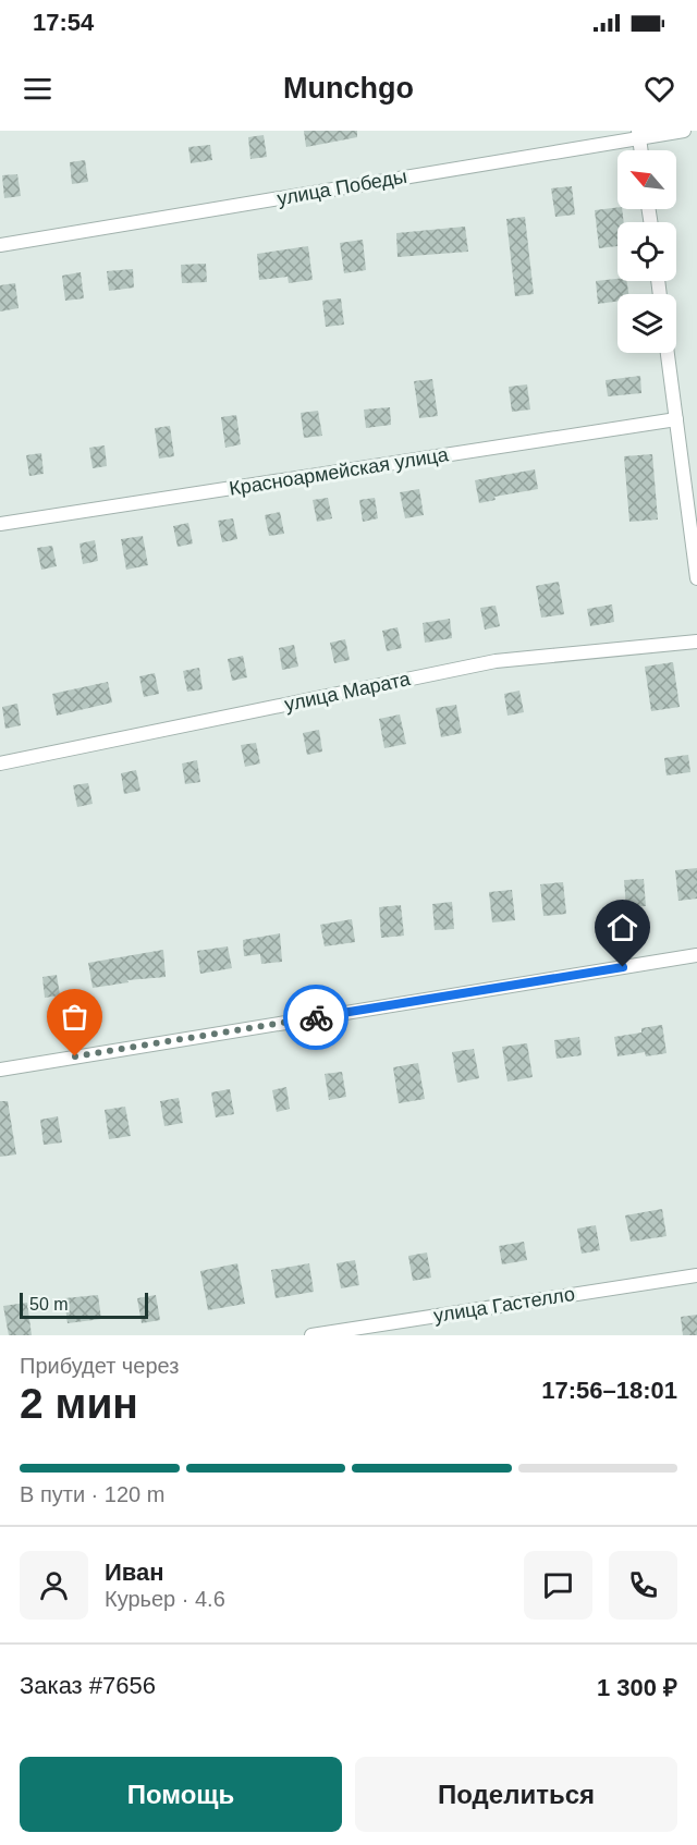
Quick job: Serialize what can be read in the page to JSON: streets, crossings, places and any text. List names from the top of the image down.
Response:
{
  "streets": {
    "street": [
      "улица Победы",
      "Красноармейская улица",
      "улица Марата",
      "улица Гастелло"
    ]
  },
  "scale_bar": "50 m",
  "north": "top left",
  "page": {
    "status": "17:54",
    "header": "Munchgo",
    "scale": "50 m",
    "heading": ["2 мин", "Прибудет через", "17:56–18:01"],
    "panel": [
      "Иван",
      "Курьер · 4.6",
      "Заказ #7656",
      "1 300 ₽"
    ],
    "bar": "В пути · 120 m",
    "buttons": ["Помощь", "Поделиться"]
  }
}
